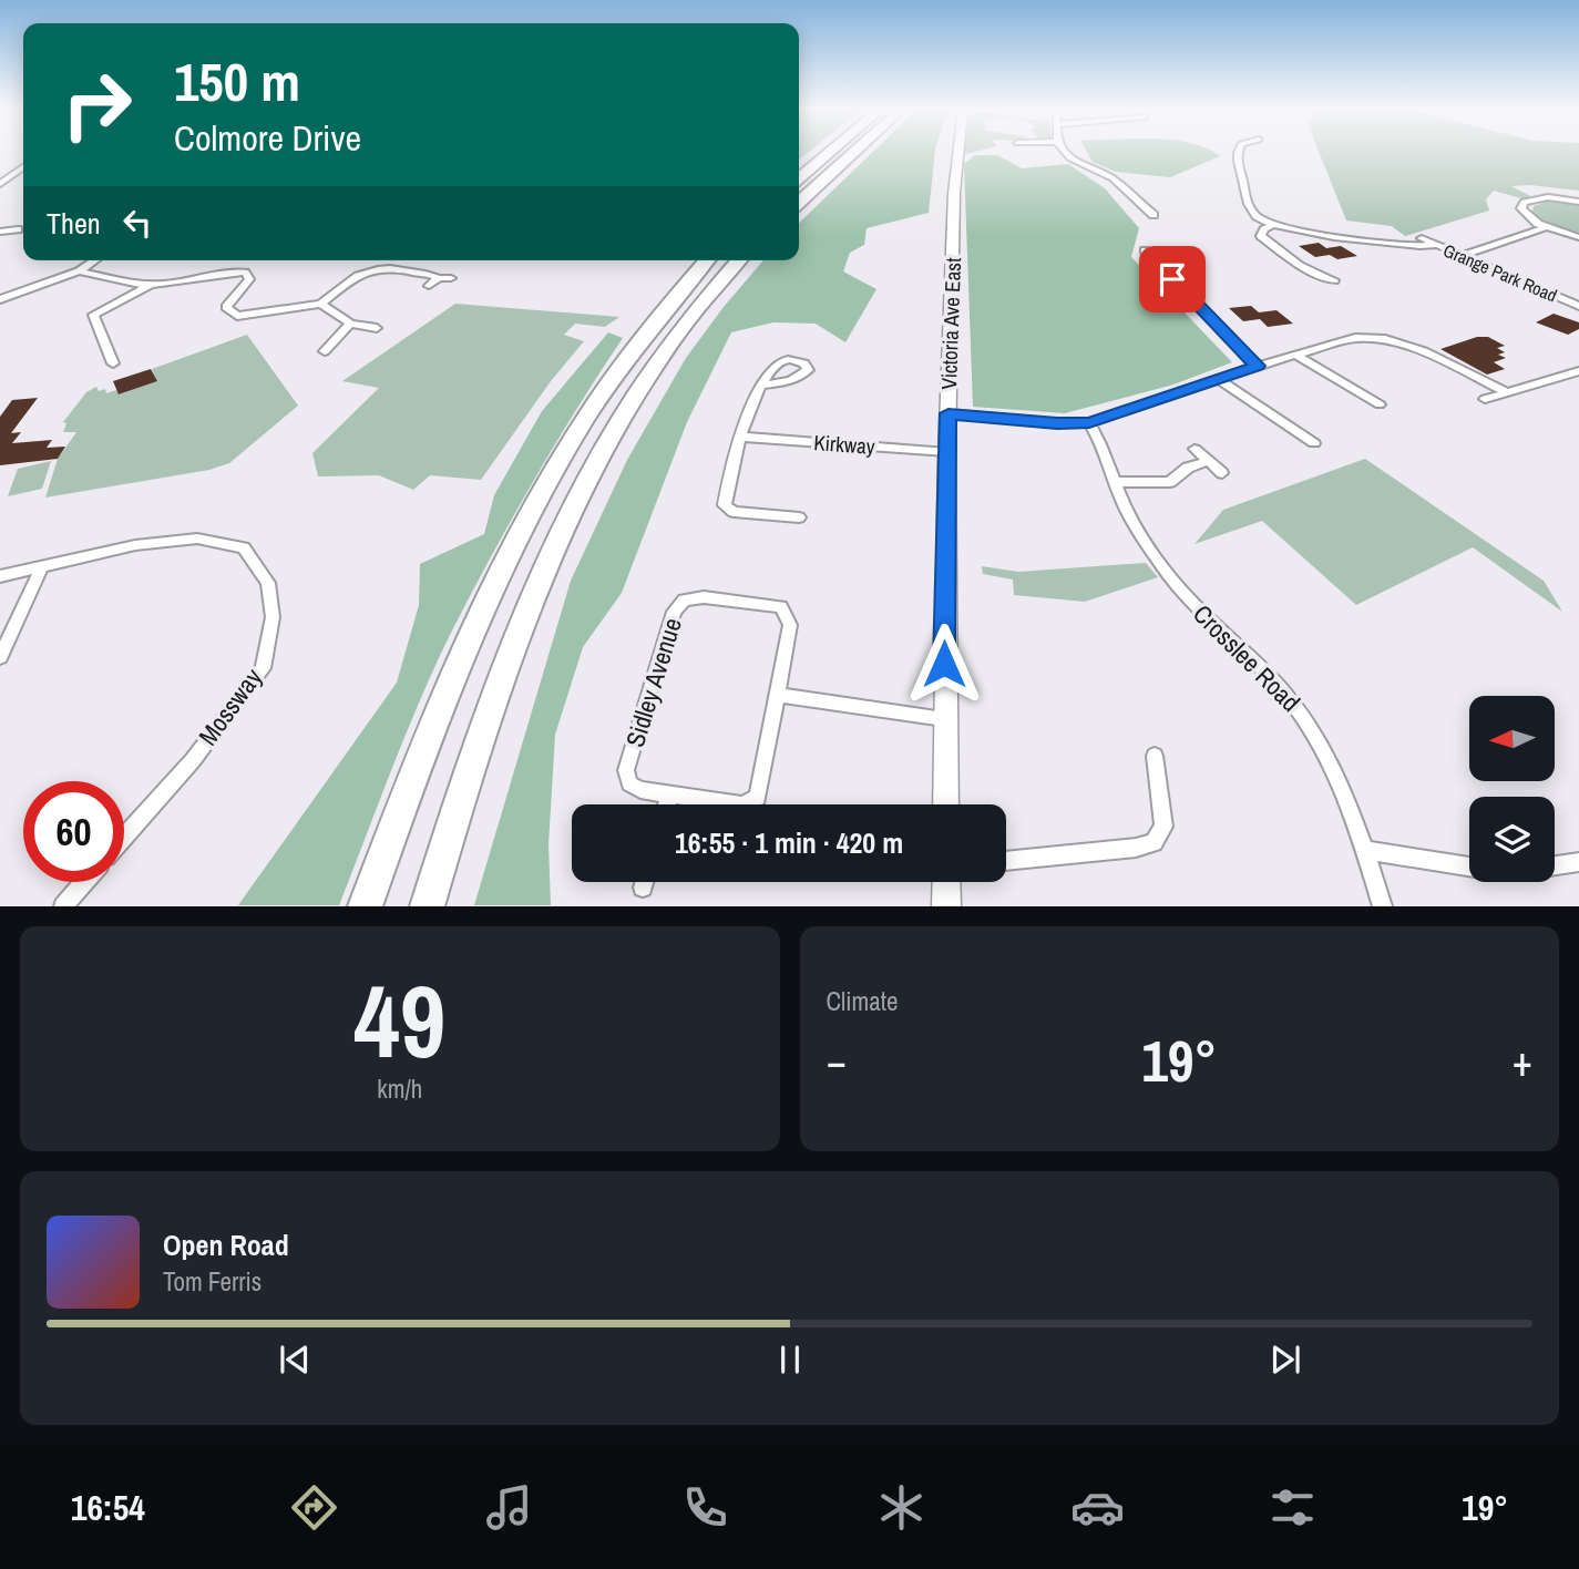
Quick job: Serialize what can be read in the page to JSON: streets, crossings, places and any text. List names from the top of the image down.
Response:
{
  "streets": {
    "main road": ["Victoria Ave East"],
    "street": [
      "Grange Park Road",
      "Kirkway",
      "Crosslee Road",
      "Sidley Avenue",
      "Mossway"
    ]
  },
  "crossings": [
    ["Victoria Ave East", "Kirkway"]
  ],
  "north": "left",
  "page": {
    "turn": ["150 m", "Colmore Drive"],
    "then": "Then",
    "limit": "60",
    "trip": "16:55 · 1 min · 420 m",
    "tile": [
      ["49", "km/h"],
      "Climate"
    ],
    "heat": ["−", "19°", "+"],
    "song": ["Open Road", "Tom Ferris"],
    "tabs": ["16:54", "19°"]
  }
}
